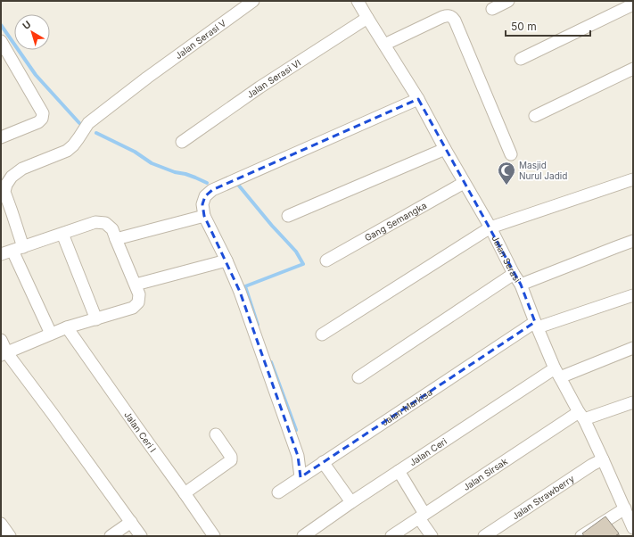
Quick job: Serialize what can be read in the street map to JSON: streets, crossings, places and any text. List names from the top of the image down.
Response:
{
  "streets": {
    "street": [
      "Jalan Serasi V",
      "Jalan Serasi VI",
      "Gang Semangka",
      "Jalan Serasi",
      "Jalan Markisa",
      "Jalan Ceri I",
      "Jalan Ceri",
      "Jalan Sirsak",
      "Jalan Strawberry"
    ]
  },
  "crossings": [
    ["Jalan Serasi VI", "Jalan Serasi"],
    ["Gang Semangka", "Jalan Serasi"],
    ["Jalan Serasi", "Jalan Markisa"],
    ["Jalan Serasi", "Jalan Ceri"],
    ["Jalan Serasi", "Jalan Sirsak"],
    ["Jalan Serasi", "Jalan Strawberry"]
  ],
  "places": {
    "mosque": ["Masjid Nurul Jadid"]
  },
  "scale_bar": "50 m",
  "north": "top left"
}
